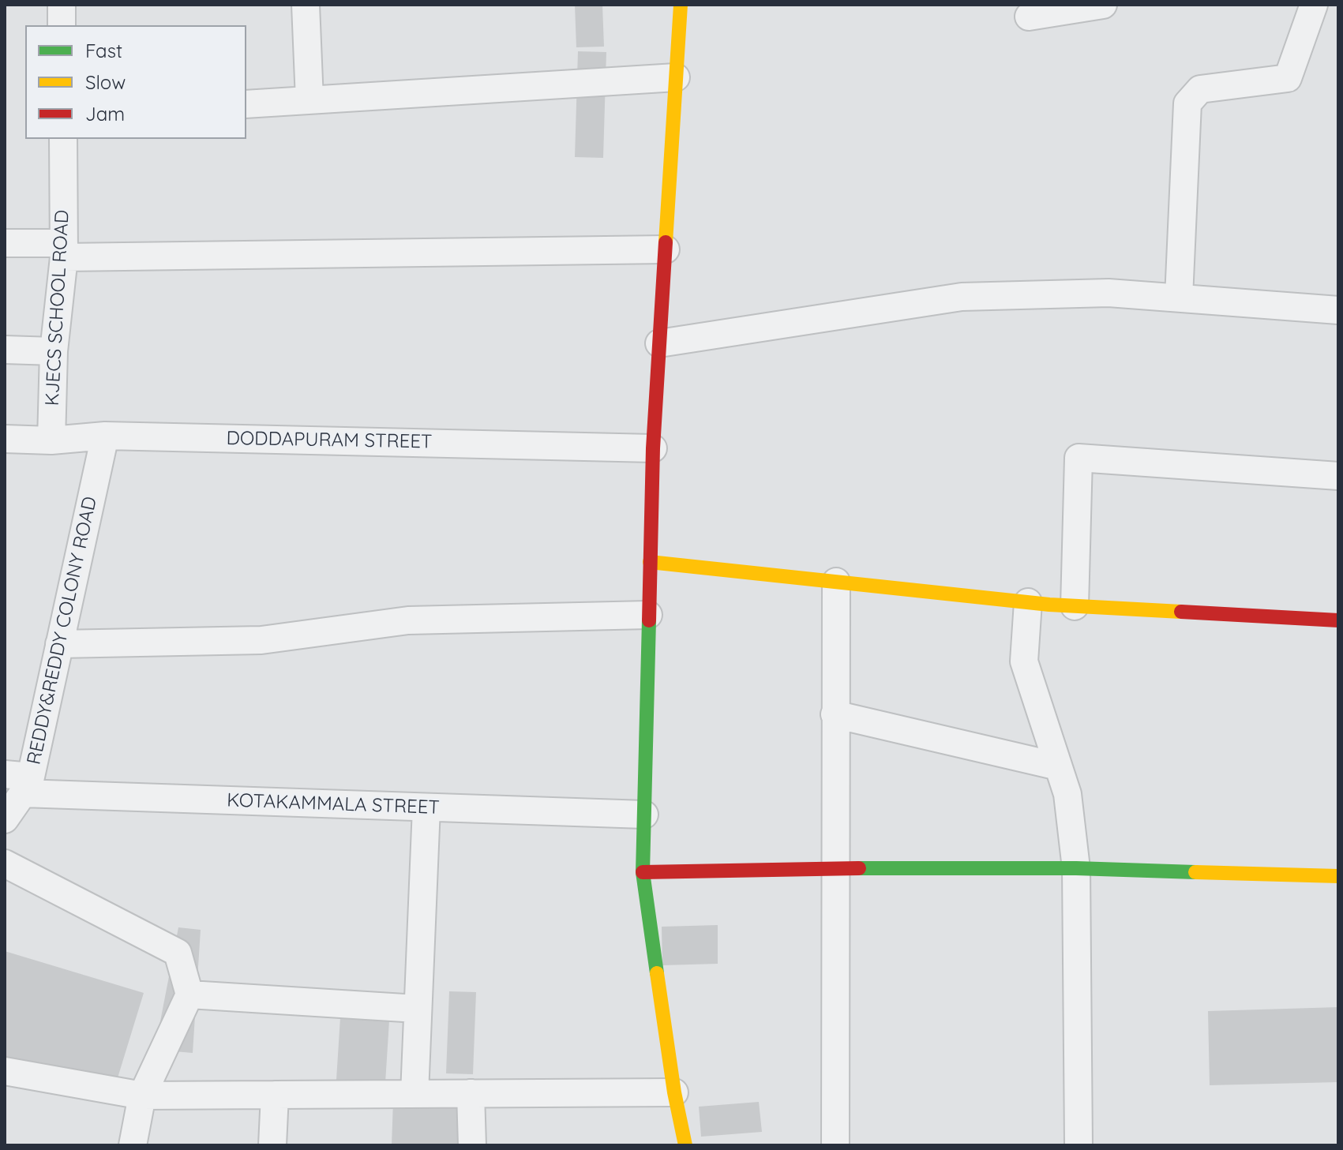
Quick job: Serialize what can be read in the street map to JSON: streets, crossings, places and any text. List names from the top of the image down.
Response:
{
  "streets": {
    "street": [
      "KJECS SCHOOL ROAD",
      "DODDAPURAM STREET",
      "REDDY&REDDY COLONY ROAD",
      "KOTAKAMMALA STREET"
    ]
  },
  "crossings": [
    ["KJECS SCHOOL ROAD", "DODDAPURAM STREET"],
    ["DODDAPURAM STREET", "REDDY&REDDY COLONY ROAD"],
    ["REDDY&REDDY COLONY ROAD", "KOTAKAMMALA STREET"]
  ],
  "legend": ["Fast", "Slow", "Jam"]
}
